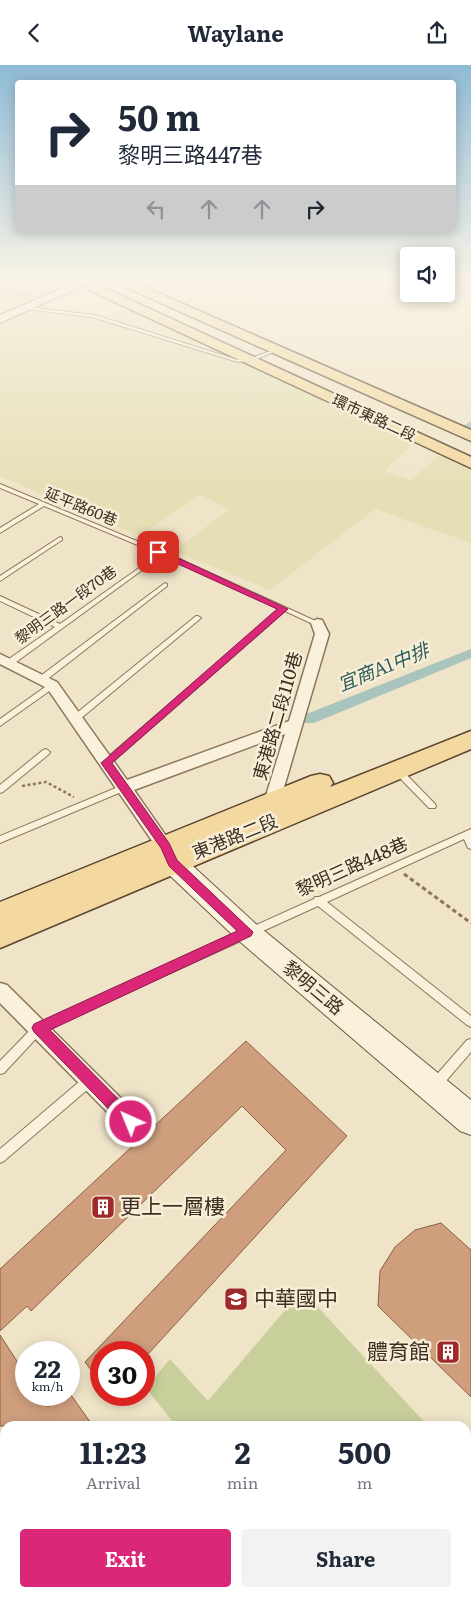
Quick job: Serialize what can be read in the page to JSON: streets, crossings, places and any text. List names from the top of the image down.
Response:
{
  "streets": {
    "main road": ["環市東路二段", "東港路二段"],
    "street": ["東港路二段110巷", "黎明三路"],
    "lane": ["延平路60巷", "黎明三路一段70巷", "黎明三路448巷"]
  },
  "crossings": [
    ["延平路60巷", "東港路二段110巷"],
    ["東港路二段110巷", "東港路二段"],
    ["東港路二段", "黎明三路"],
    ["黎明三路448巷", "黎明三路"]
  ],
  "water": ["宜商A1中排"],
  "places": {
    "building": ["更上一層樓", "體育館"],
    "school or university": ["中華國中"]
  },
  "page": {
    "header": "Waylane",
    "turn": ["50 m", "黎明三路447巷"],
    "speed": "22 km/h",
    "limit": "30",
    "eta": [
      "11:23",
      "Arrival",
      "2",
      "min",
      "500",
      "m"
    ],
    "buttons": ["Exit", "Share"]
  }
}
